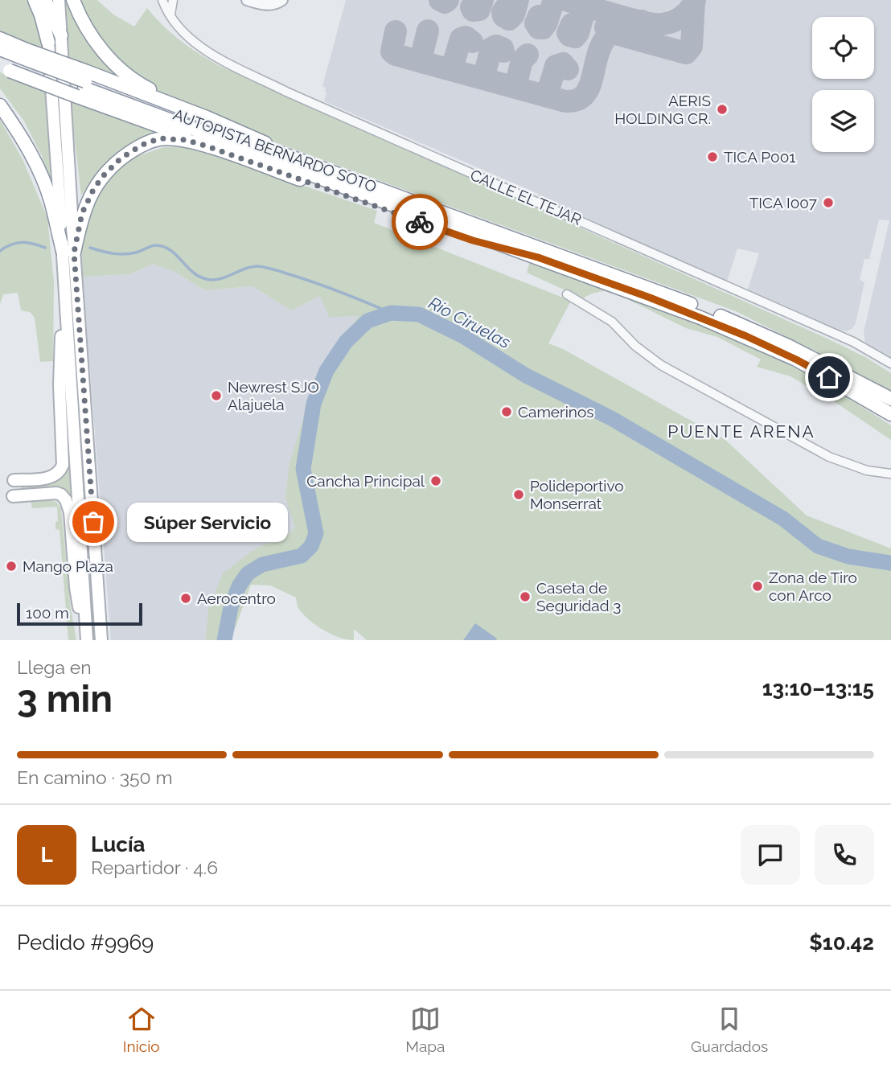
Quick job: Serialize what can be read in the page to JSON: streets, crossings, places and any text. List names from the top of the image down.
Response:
{
  "streets": {
    "highway": ["AUTOPISTA BERNARDO SOTO"],
    "street": ["CALLE EL TEJAR"]
  },
  "districts": ["PUENTE ARENA"],
  "water": ["Río Ciruelas"],
  "places": [
    "AERIS HOLDING CR.",
    "TICA P001",
    "TICA I007",
    "Newrest SJO Alajuela",
    "Camerinos",
    "Cancha Principal",
    "Polideportivo Monserrat",
    "Súper Servicio",
    "Mango Plaza",
    "Zona de Tiro con Arco",
    "Caseta de Seguridad 3",
    "Aerocentro"
  ],
  "scale_bar": "100 m",
  "page": {
    "bubble": "Súper Servicio",
    "scale": "100 m",
    "heading": ["3 min", "Llega en", "13:10–13:15"],
    "panel": [
      "Lucía",
      "Repartidor · 4.6",
      "Pedido #9969",
      "$10.42"
    ],
    "bar": "En camino · 350 m",
    "round": "L",
    "tabs": ["Inicio", "Mapa", "Guardados"]
  }
}
